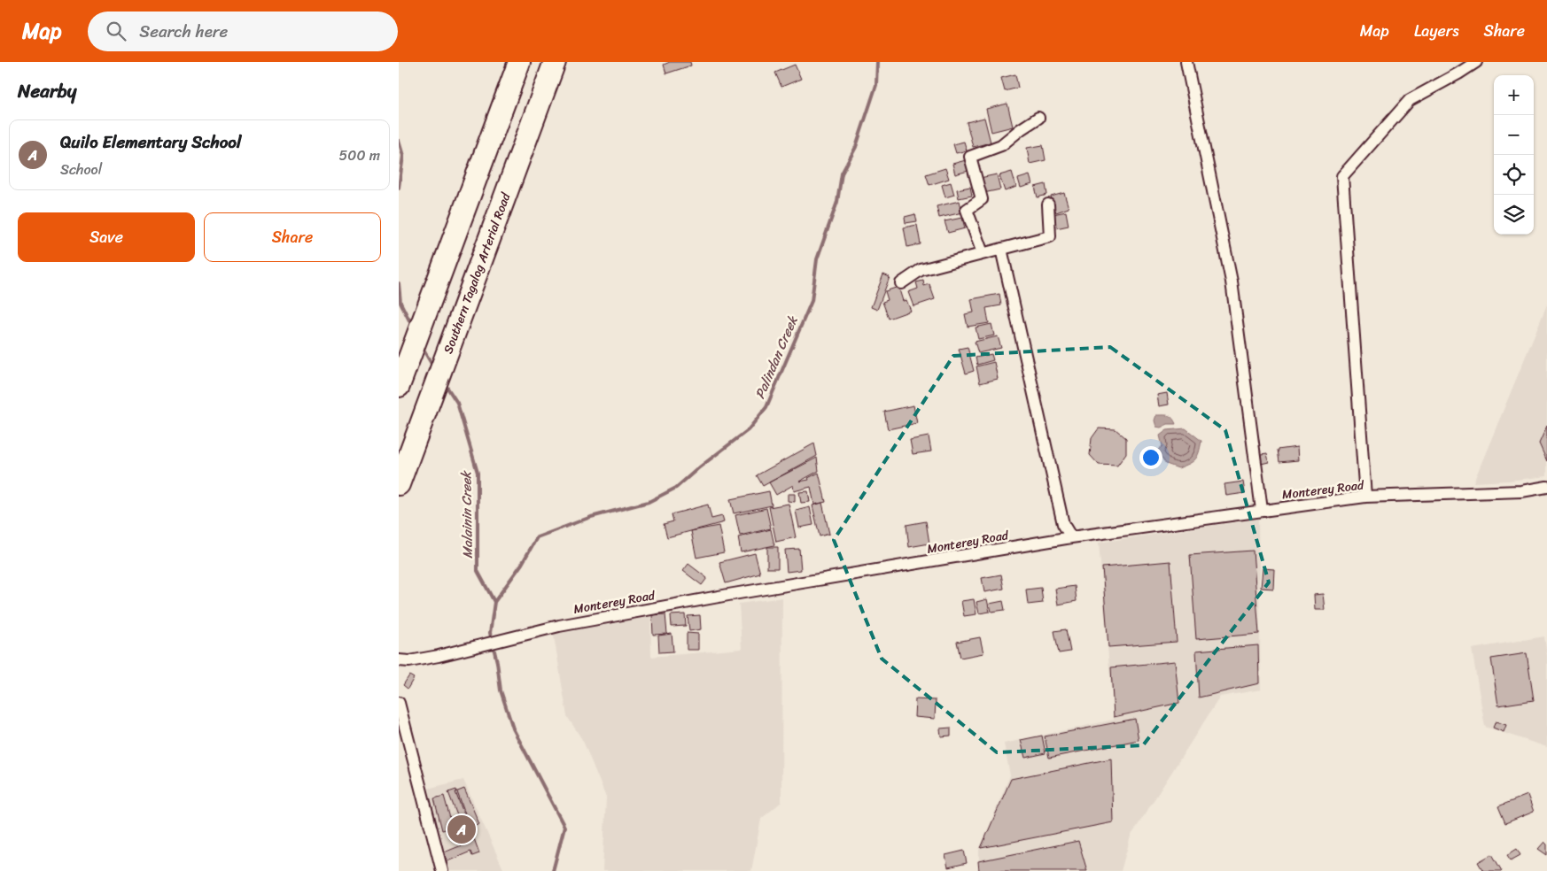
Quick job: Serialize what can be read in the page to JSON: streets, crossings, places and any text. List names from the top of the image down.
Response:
{
  "streets": {
    "highway": ["Southern Tagalog Arterial Road"],
    "street": ["Monterey Road"]
  },
  "water": ["Palindan Creek", "Malainin Creek"],
  "page": {
    "header": "Map",
    "search": "Search here",
    "nav": ["Map", "Layers", "Share"],
    "heading": "Nearby",
    "map_buttons": ["+", "−"],
    "list": [
      {
        "mark": "A",
        "name": "Quilo Elementary School",
        "note": "School",
        "value": "500 m"
      }
    ],
    "buttons": ["Save", "Share"],
    "pins": "A"
  }
}
